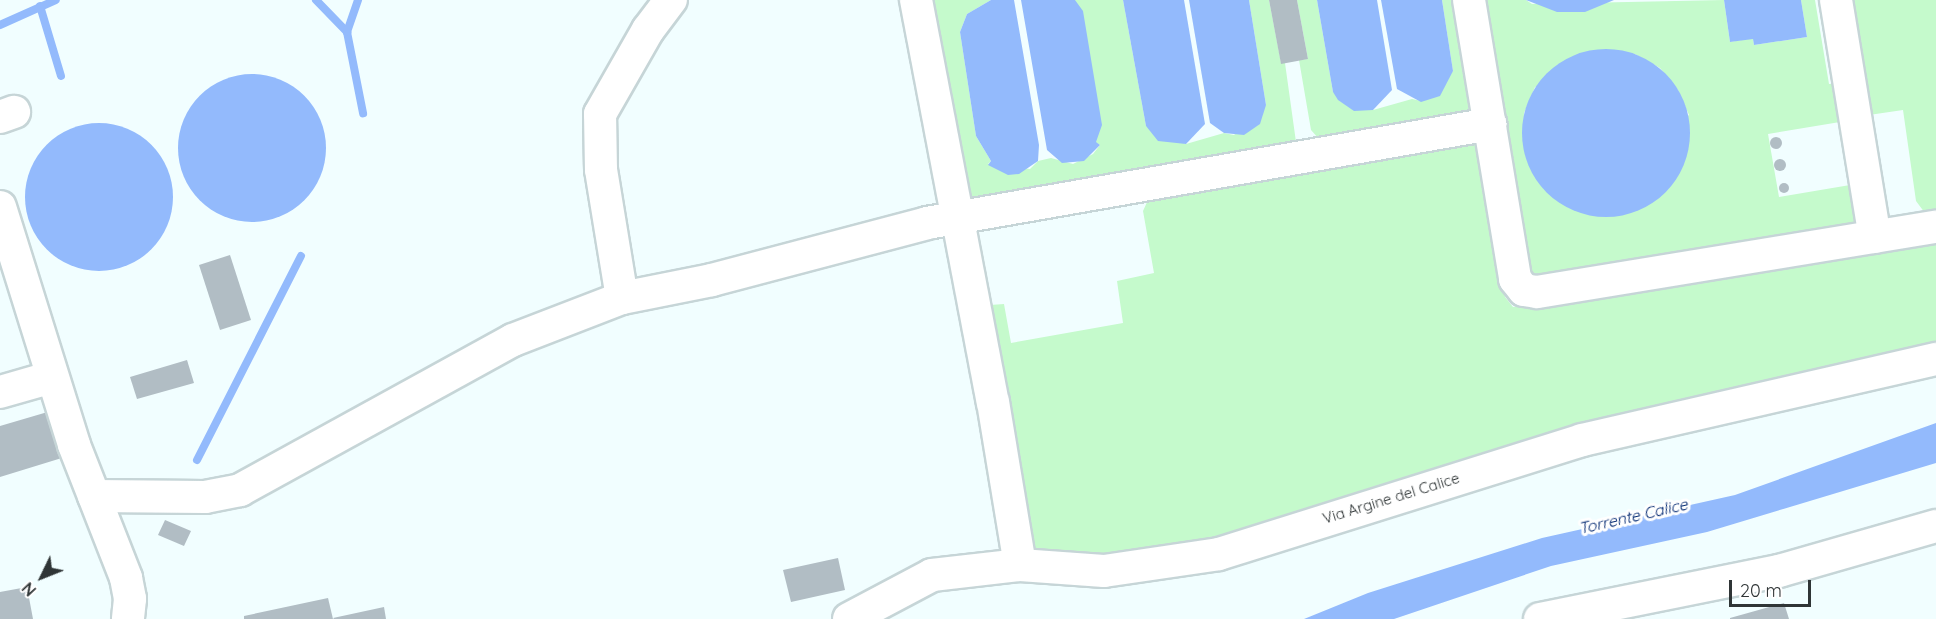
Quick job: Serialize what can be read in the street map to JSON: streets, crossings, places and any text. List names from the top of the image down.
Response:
{
  "streets": {
    "street": ["Via Argine del Calice"]
  },
  "water": ["Torrente Calice"],
  "scale_bar": "20 m",
  "north": "bottom left"
}
